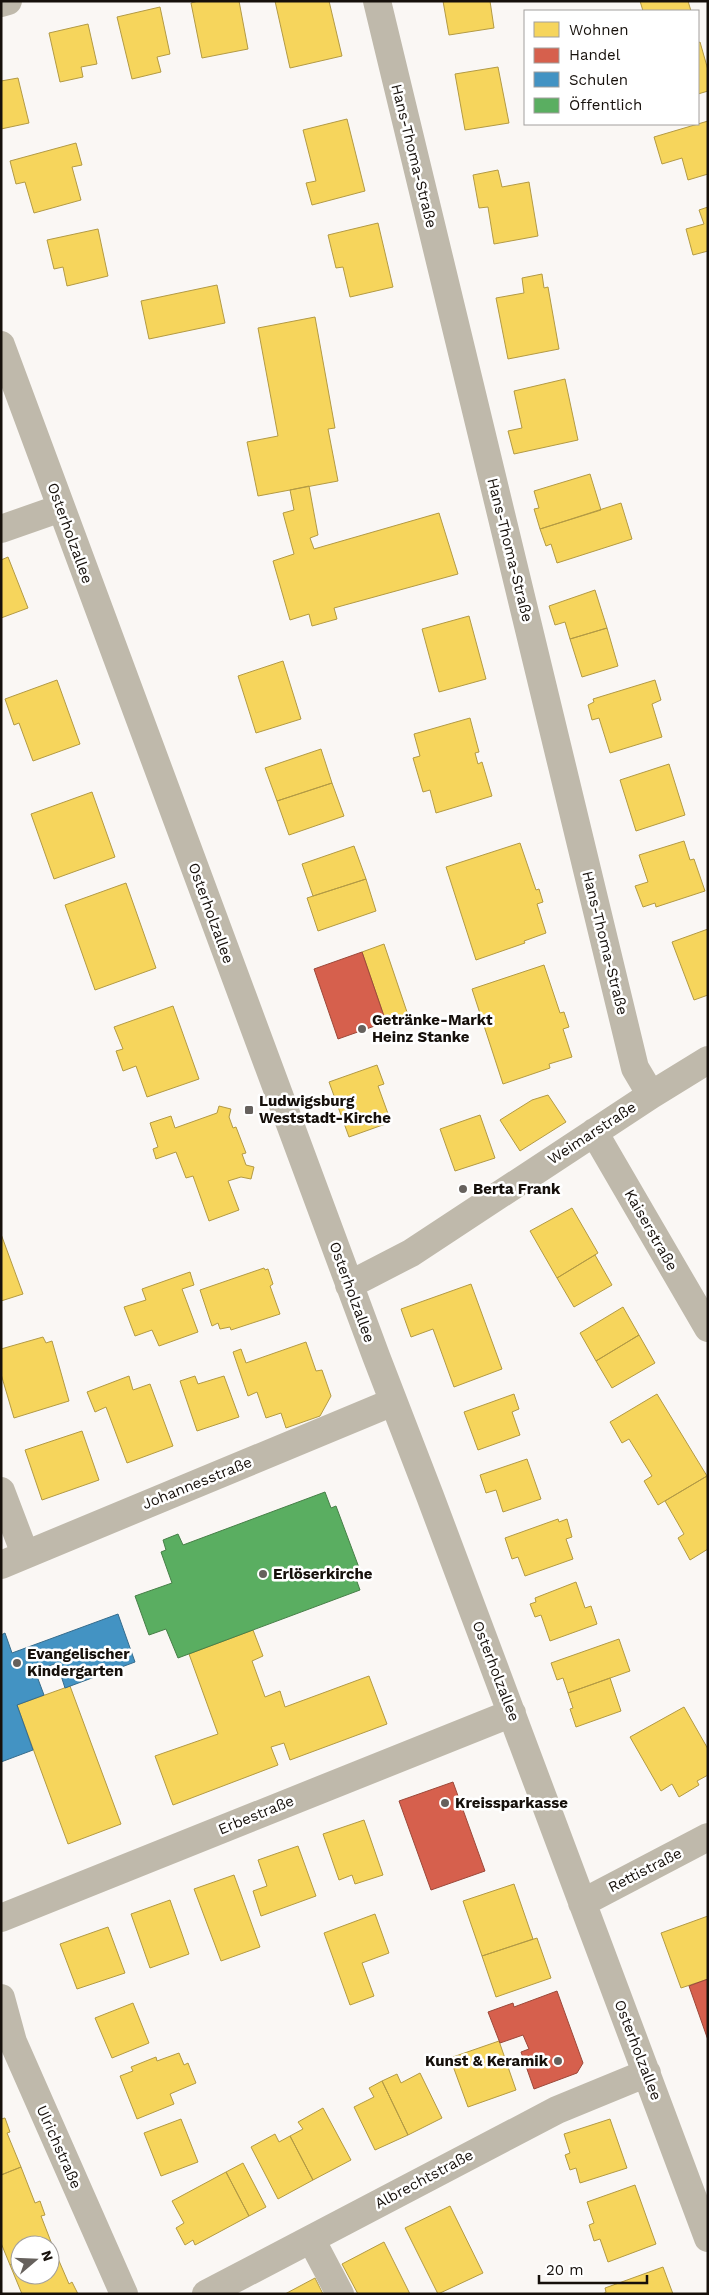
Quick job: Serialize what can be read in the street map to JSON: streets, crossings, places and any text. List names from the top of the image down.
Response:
{
  "streets": {
    "street": [
      "Hans-Thoma-Straße",
      "Osterholzallee",
      "Weimarstraße",
      "Kaiserstraße",
      "Johannesstraße",
      "Erbestraße",
      "Rettistraße",
      "Ulrichstraße",
      "Albrechtstraße"
    ]
  },
  "crossings": [
    ["Hans-Thoma-Straße", "Weimarstraße"],
    ["Osterholzallee", "Weimarstraße"],
    ["Osterholzallee", "Johannesstraße"],
    ["Osterholzallee", "Erbestraße"],
    ["Osterholzallee", "Rettistraße"],
    ["Osterholzallee", "Albrechtstraße"],
    ["Weimarstraße", "Kaiserstraße"]
  ],
  "places": {
    "other": [
      "Getränke-Markt Heinz Stanke",
      "Berta Frank",
      "Erlöserkirche",
      "Evangelischer Kindergarten",
      "Kreissparkasse",
      "Kunst & Keramik"
    ],
    "transit": ["Ludwigsburg Weststadt-Kirche"]
  },
  "legend": [
    "Wohnen",
    "Handel",
    "Schulen",
    "Öffentlich"
  ],
  "scale_bar": "20 m",
  "north": "right"
}
